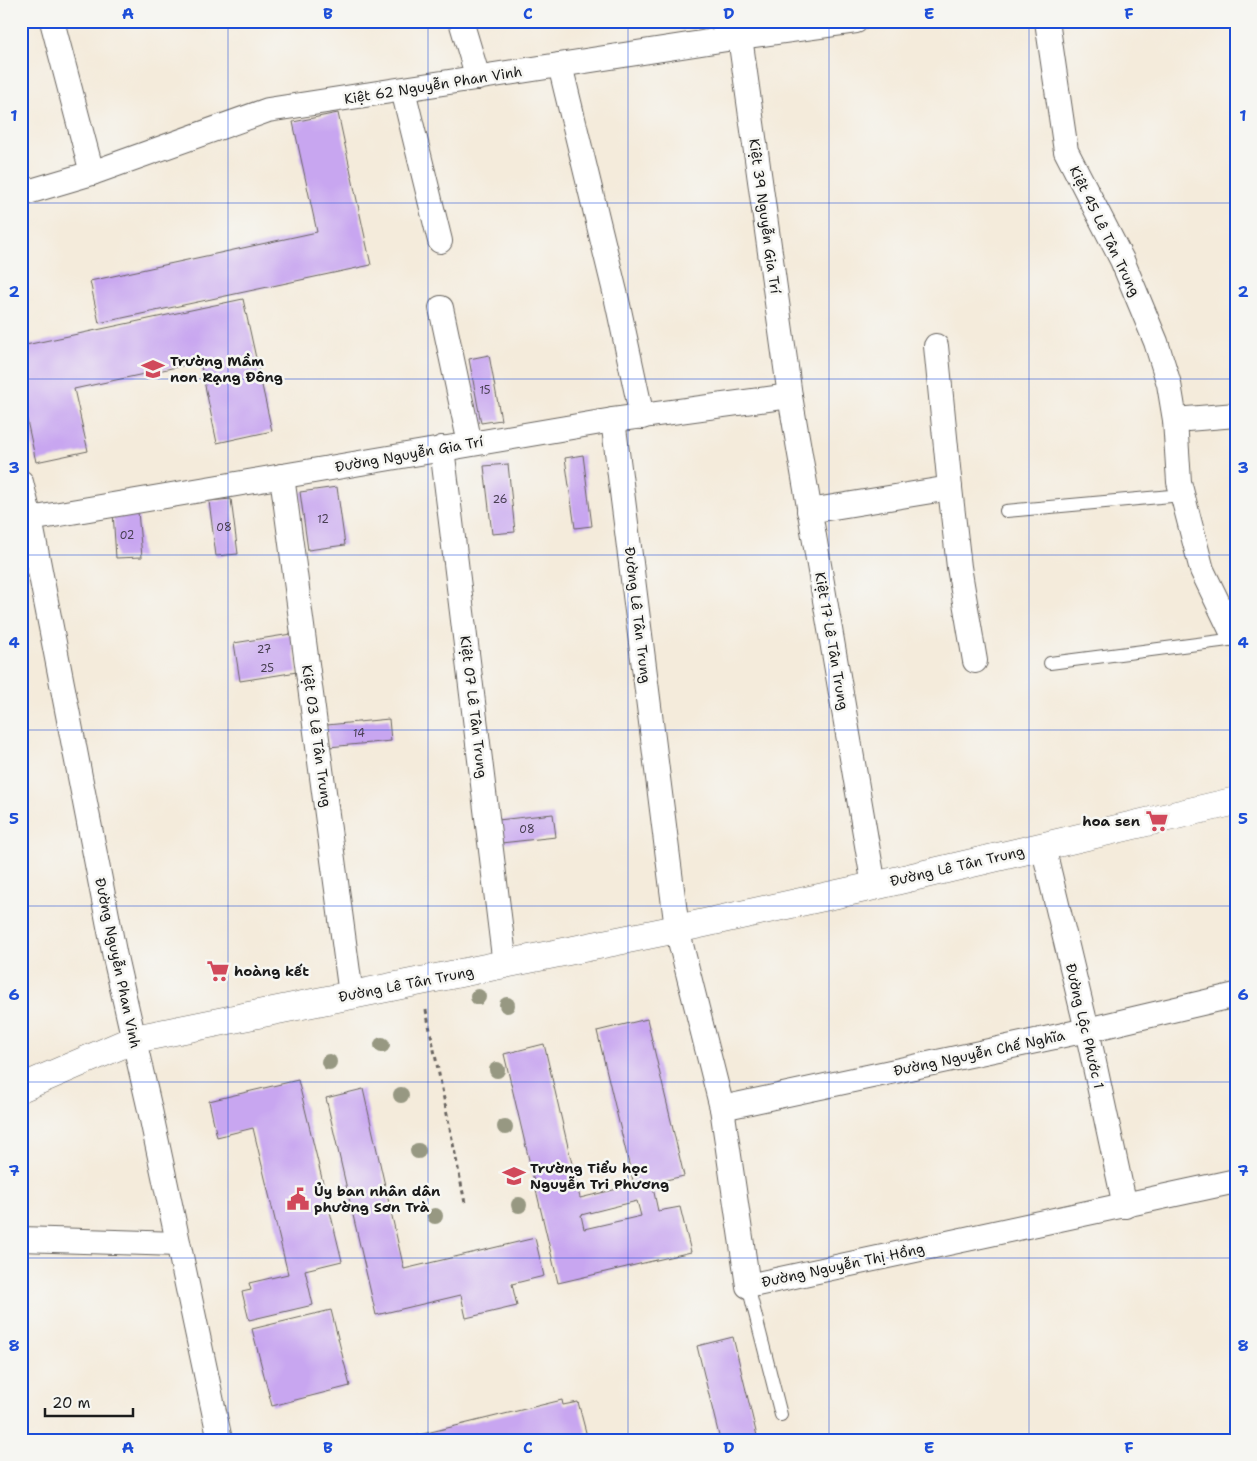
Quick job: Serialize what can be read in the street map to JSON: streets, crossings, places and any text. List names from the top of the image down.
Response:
{
  "streets": {
    "street": [
      "Kiệt 62 Nguyễn Phan Vinh",
      "Kiệt 39 Nguyễn Gia Trí",
      "Kiệt 45 Lê Tân Trung",
      "Đường Nguyễn Gia Trí",
      "Đường Lê Tân Trung",
      "Kiệt 17 Lê Tân Trung",
      "Kiệt 07 Lê Tân Trung",
      "Kiệt 03 Lê Tân Trung",
      "Đường Nguyễn Phan Vinh",
      "Đường Lộc Phước 1",
      "Đường Nguyễn Chế Nghĩa",
      "Đường Nguyễn Thị Hồng"
    ]
  },
  "crossings": [
    ["Kiệt 62 Nguyễn Phan Vinh", "Kiệt 39 Nguyễn Gia Trí"],
    ["Kiệt 39 Nguyễn Gia Trí", "Đường Nguyễn Gia Trí"],
    ["Kiệt 39 Nguyễn Gia Trí", "Kiệt 17 Lê Tân Trung"],
    ["Đường Nguyễn Gia Trí", "Đường Lê Tân Trung"],
    ["Đường Nguyễn Gia Trí", "Kiệt 17 Lê Tân Trung"],
    ["Đường Nguyễn Gia Trí", "Kiệt 07 Lê Tân Trung"],
    ["Đường Nguyễn Gia Trí", "Kiệt 03 Lê Tân Trung"],
    ["Đường Nguyễn Gia Trí", "Đường Nguyễn Phan Vinh"],
    ["Đường Lê Tân Trung", "Kiệt 17 Lê Tân Trung"],
    ["Đường Lê Tân Trung", "Kiệt 07 Lê Tân Trung"],
    ["Đường Lê Tân Trung", "Kiệt 03 Lê Tân Trung"],
    ["Đường Lê Tân Trung", "Đường Nguyễn Phan Vinh"],
    ["Đường Lê Tân Trung", "Đường Lộc Phước 1"],
    ["Đường Lê Tân Trung", "Đường Nguyễn Thị Hồng"],
    ["Đường Lộc Phước 1", "Đường Nguyễn Chế Nghĩa"],
    ["Đường Lộc Phước 1", "Đường Nguyễn Thị Hồng"],
    ["Đường Nguyễn Chế Nghĩa", "Đường Nguyễn Thị Hồng"]
  ],
  "places": {
    "school or university": ["Trường Mầm non Rạng Đông", "Trường Tiểu học Nguyễn Tri Phương"],
    "supermarket": ["hoa sen", "hoàng kết"],
    "public building": ["Ủy ban nhân dân phường Sơn Trà"]
  },
  "house_numbers": [
    "15",
    "26",
    "12",
    "08",
    "02",
    "27",
    "25",
    "14",
    "08"
  ],
  "scale_bar": "20 m",
  "grid": {
    "columns": [
      "A",
      "B",
      "C",
      "D",
      "E",
      "F"
    ],
    "rows": [
      "1",
      "2",
      "3",
      "4",
      "5",
      "6",
      "7",
      "8"
    ]
  }
}
